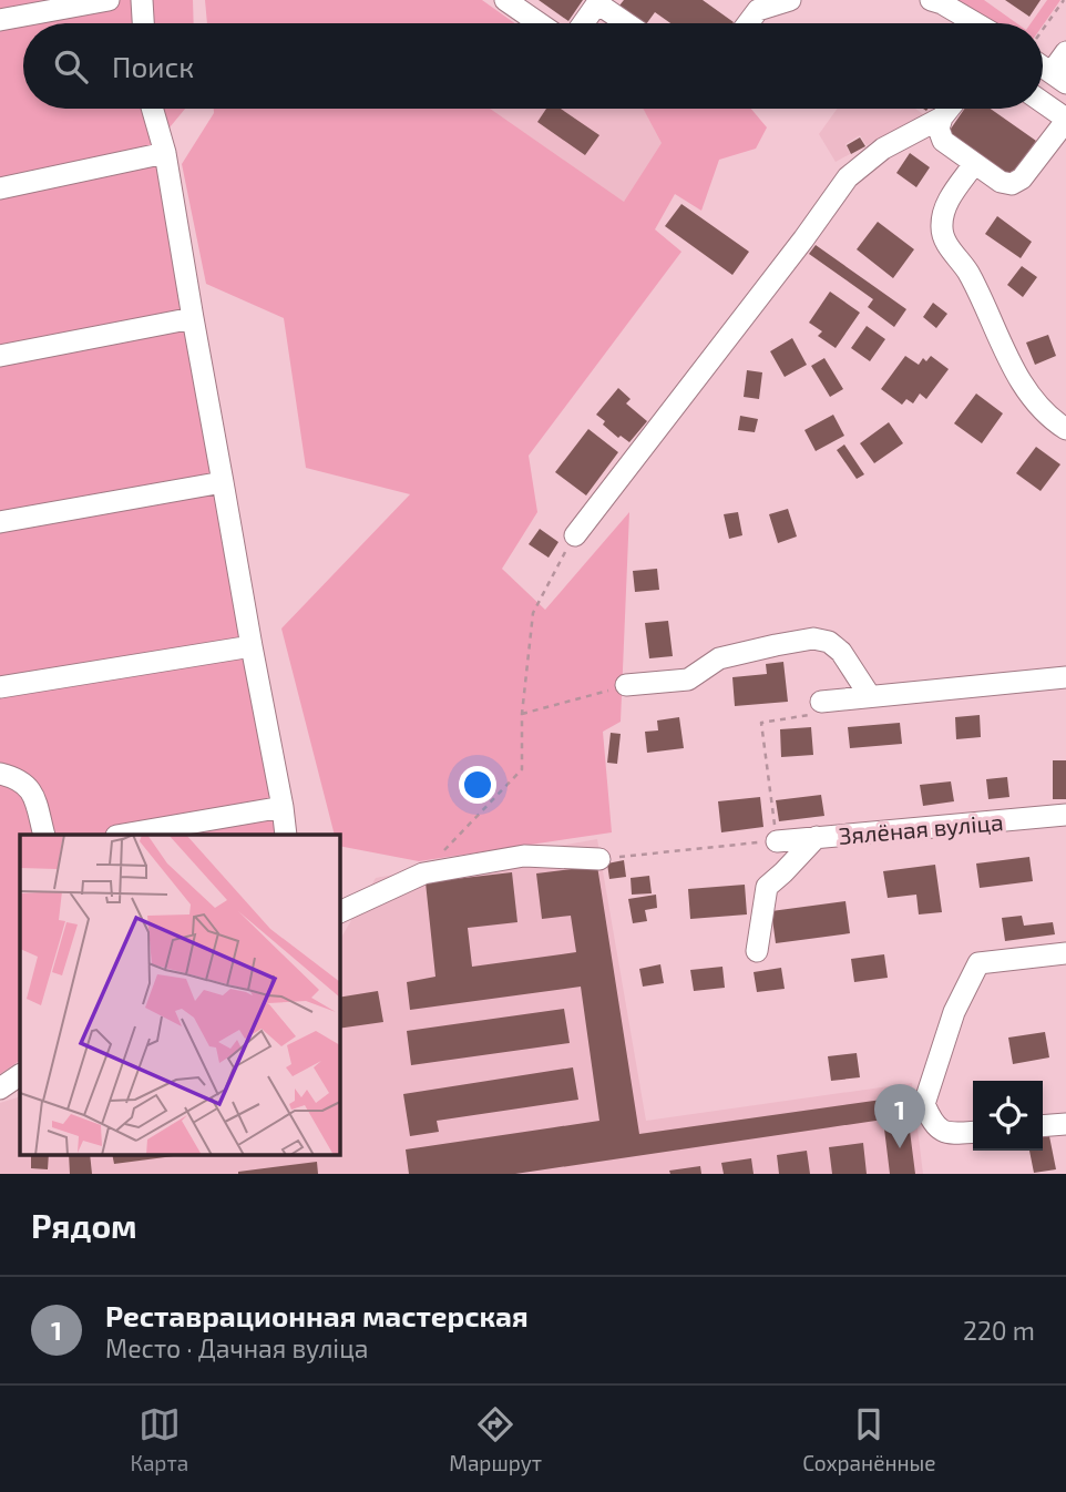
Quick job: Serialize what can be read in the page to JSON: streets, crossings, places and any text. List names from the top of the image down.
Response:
{
  "streets": {
    "street": ["Зялёная вуліца"]
  },
  "page": {
    "search": "Поиск",
    "pins": "1",
    "heading": "Рядом",
    "list": [
      {
        "mark": "1",
        "name": "Реставрационная мастерская",
        "note": "Место · Дачная вуліца",
        "value": "220 m"
      }
    ],
    "nav": ["Карта", "Маршрут", "Сохранённые"]
  }
}
